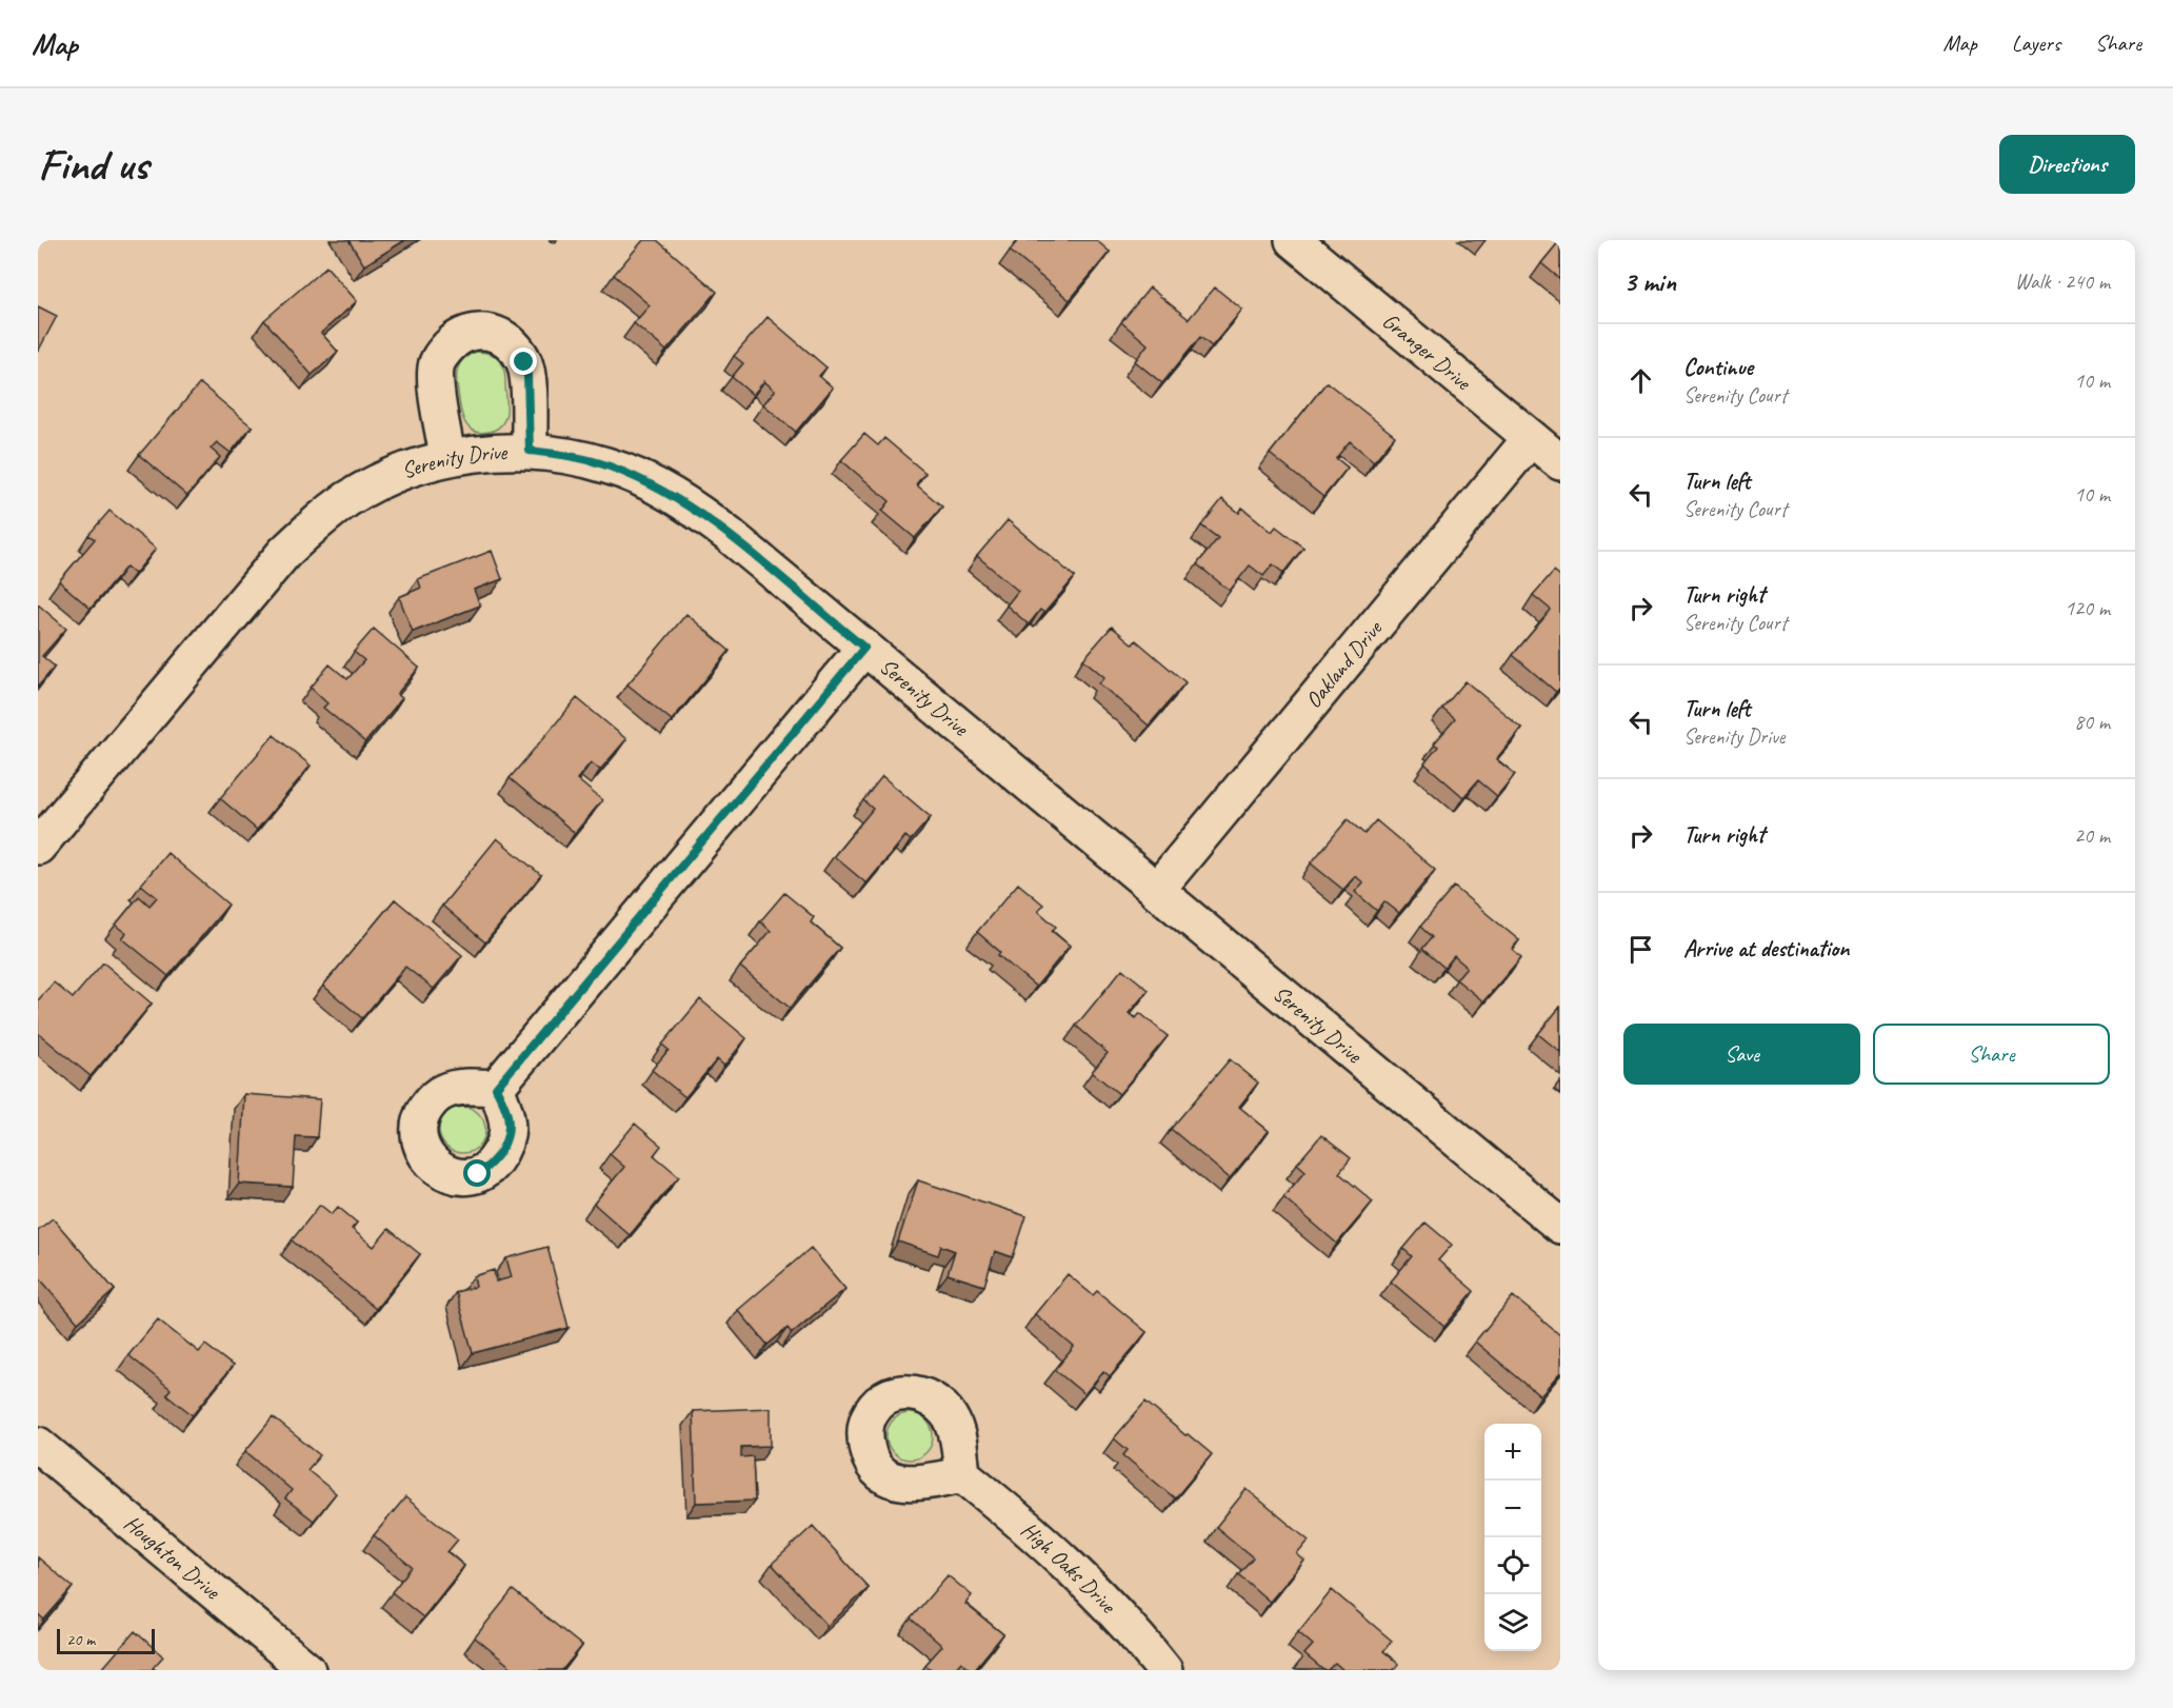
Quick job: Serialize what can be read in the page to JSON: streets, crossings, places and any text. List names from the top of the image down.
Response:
{
  "streets": {
    "street": [
      "Granger Drive",
      "Serenity Drive",
      "Oakland Drive",
      "Houghton Drive",
      "High Oaks Drive"
    ]
  },
  "crossings": [
    ["Granger Drive", "Oakland Drive"],
    ["Serenity Drive", "Oakland Drive"]
  ],
  "scale_bar": "20 m",
  "page": {
    "header": "Map",
    "nav": ["Map", "Layers", "Share"],
    "buttons": [
      "Directions",
      ["Save", "Share"]
    ],
    "title": "Find us",
    "heading": ["3 min", "Walk · 240 m"],
    "list": [
      ["Continue", "Serenity Court", "10 m"],
      ["Turn left", "Serenity Court", "10 m"],
      ["Turn right", "Serenity Court", "120 m"],
      ["Turn left", "Serenity Drive", "80 m"],
      ["Turn right", "20 m"],
      "Arrive at destination"
    ],
    "map_buttons": ["+", "−"],
    "scale": "20 m"
  }
}
